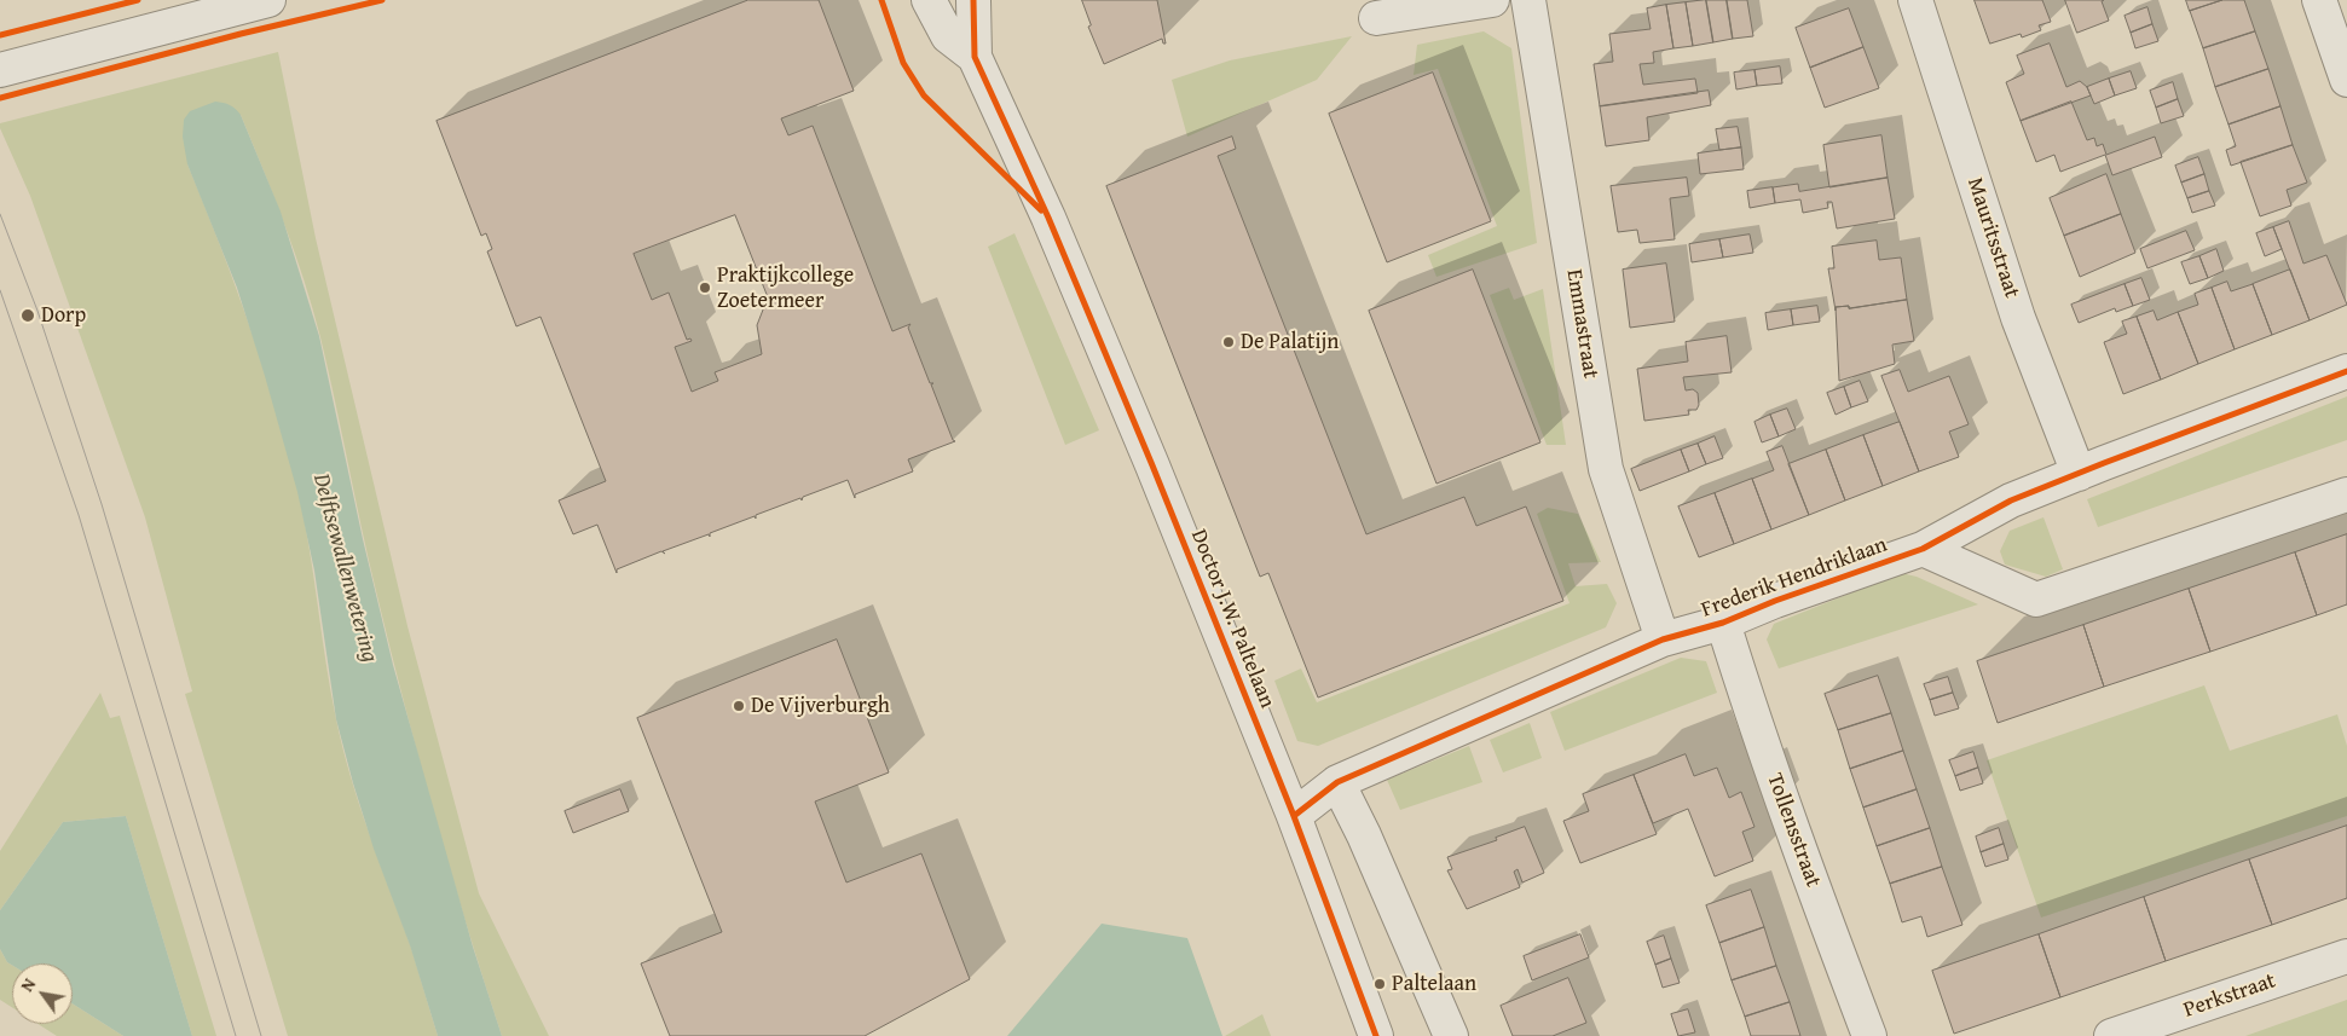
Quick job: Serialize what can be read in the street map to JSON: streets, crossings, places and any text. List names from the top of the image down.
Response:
{
  "streets": {
    "street": [
      "Mauritsstraat",
      "Emmastraat",
      "Frederik Hendriklaan",
      "Doctor J.W. Paltelaan",
      "Tollensstraat",
      "Perkstraat"
    ]
  },
  "crossings": [
    ["Mauritsstraat", "Frederik Hendriklaan"],
    ["Emmastraat", "Frederik Hendriklaan"],
    ["Frederik Hendriklaan", "Doctor J.W. Paltelaan"],
    ["Frederik Hendriklaan", "Tollensstraat"]
  ],
  "water": ["Delftsewallenwetering"],
  "places": [
    "Praktijkcollege Zoetermeer",
    "Dorp",
    "De Palatijn",
    "De Vijverburgh",
    "Paltelaan"
  ],
  "north": "top left"
}
